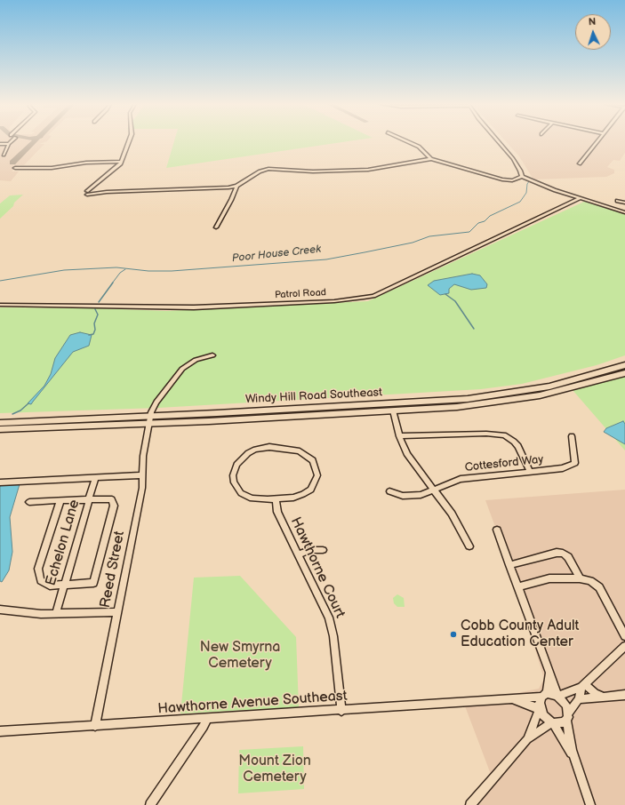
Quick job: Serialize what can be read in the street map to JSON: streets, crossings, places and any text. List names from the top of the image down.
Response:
{
  "streets": {
    "main road": ["Windy Hill Road Southeast"],
    "street": [
      "Patrol Road",
      "Cottesford Way",
      "Echelon Lane",
      "Hawthorne Court",
      "Reed Street",
      "Hawthorne Avenue Southeast"
    ]
  },
  "crossings": [
    ["Windy Hill Road Southeast", "Reed Street"],
    ["Hawthorne Court", "Hawthorne Avenue Southeast"],
    ["Reed Street", "Hawthorne Avenue Southeast"]
  ],
  "water": ["Poor House Creek"],
  "parks": ["New Smyrna Cemetery", "Mount Zion Cemetery"],
  "places": ["Cobb County Adult Education Center"],
  "north": "top"
}
